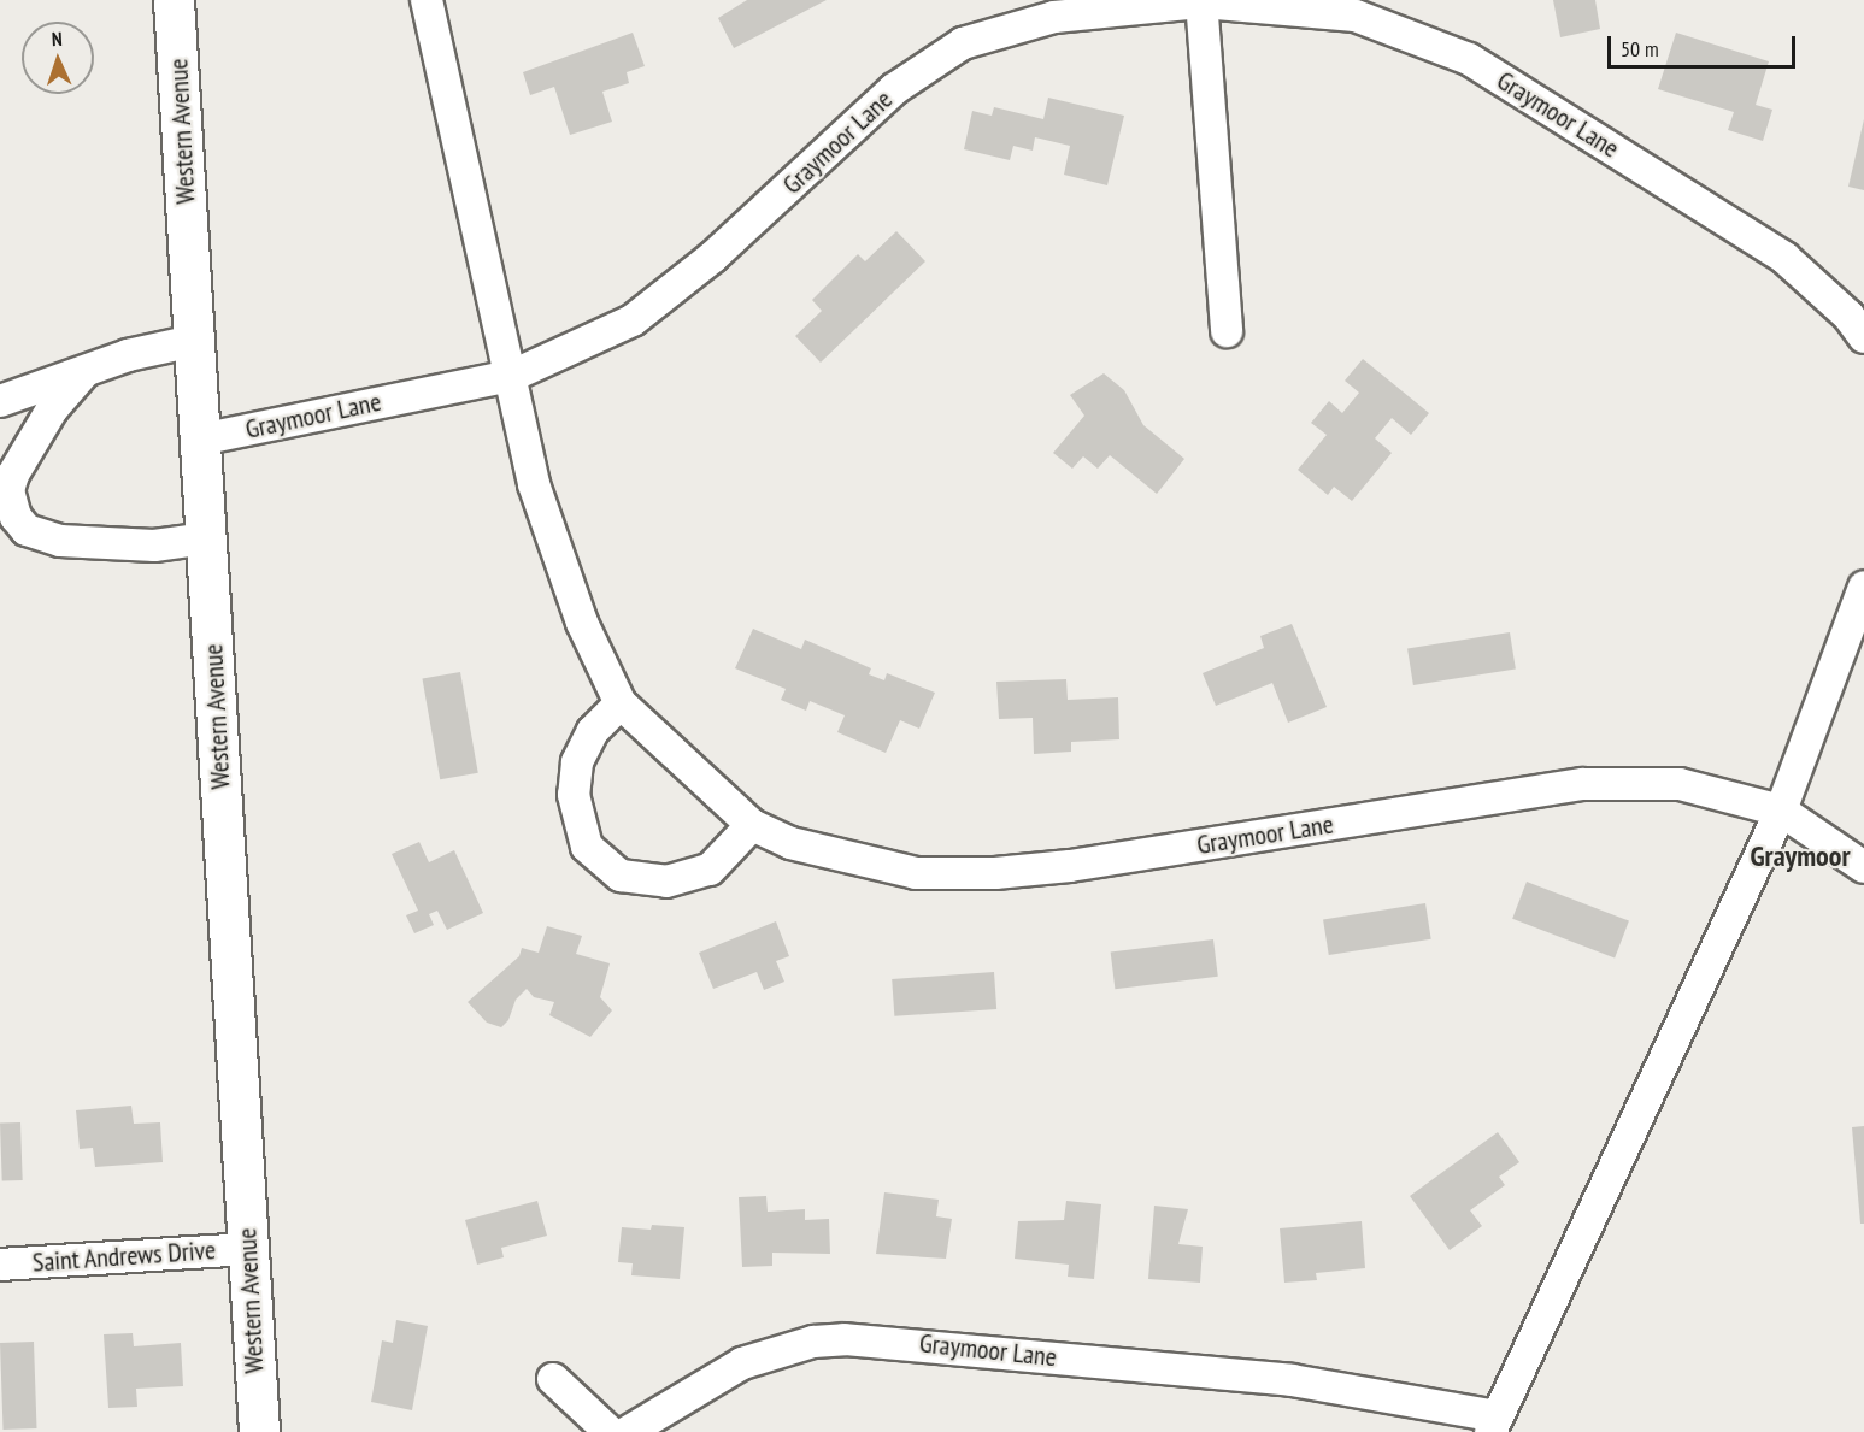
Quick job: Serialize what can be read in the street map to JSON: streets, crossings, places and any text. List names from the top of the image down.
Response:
{
  "streets": {
    "main road": ["Western Avenue"],
    "street": ["Graymoor Lane", "Saint Andrews Drive"]
  },
  "crossings": [
    ["Graymoor Lane", "Western Avenue"],
    ["Western Avenue", "Saint Andrews Drive"]
  ],
  "districts": ["Graymoor"],
  "scale_bar": "50 m",
  "north": "top"
}
